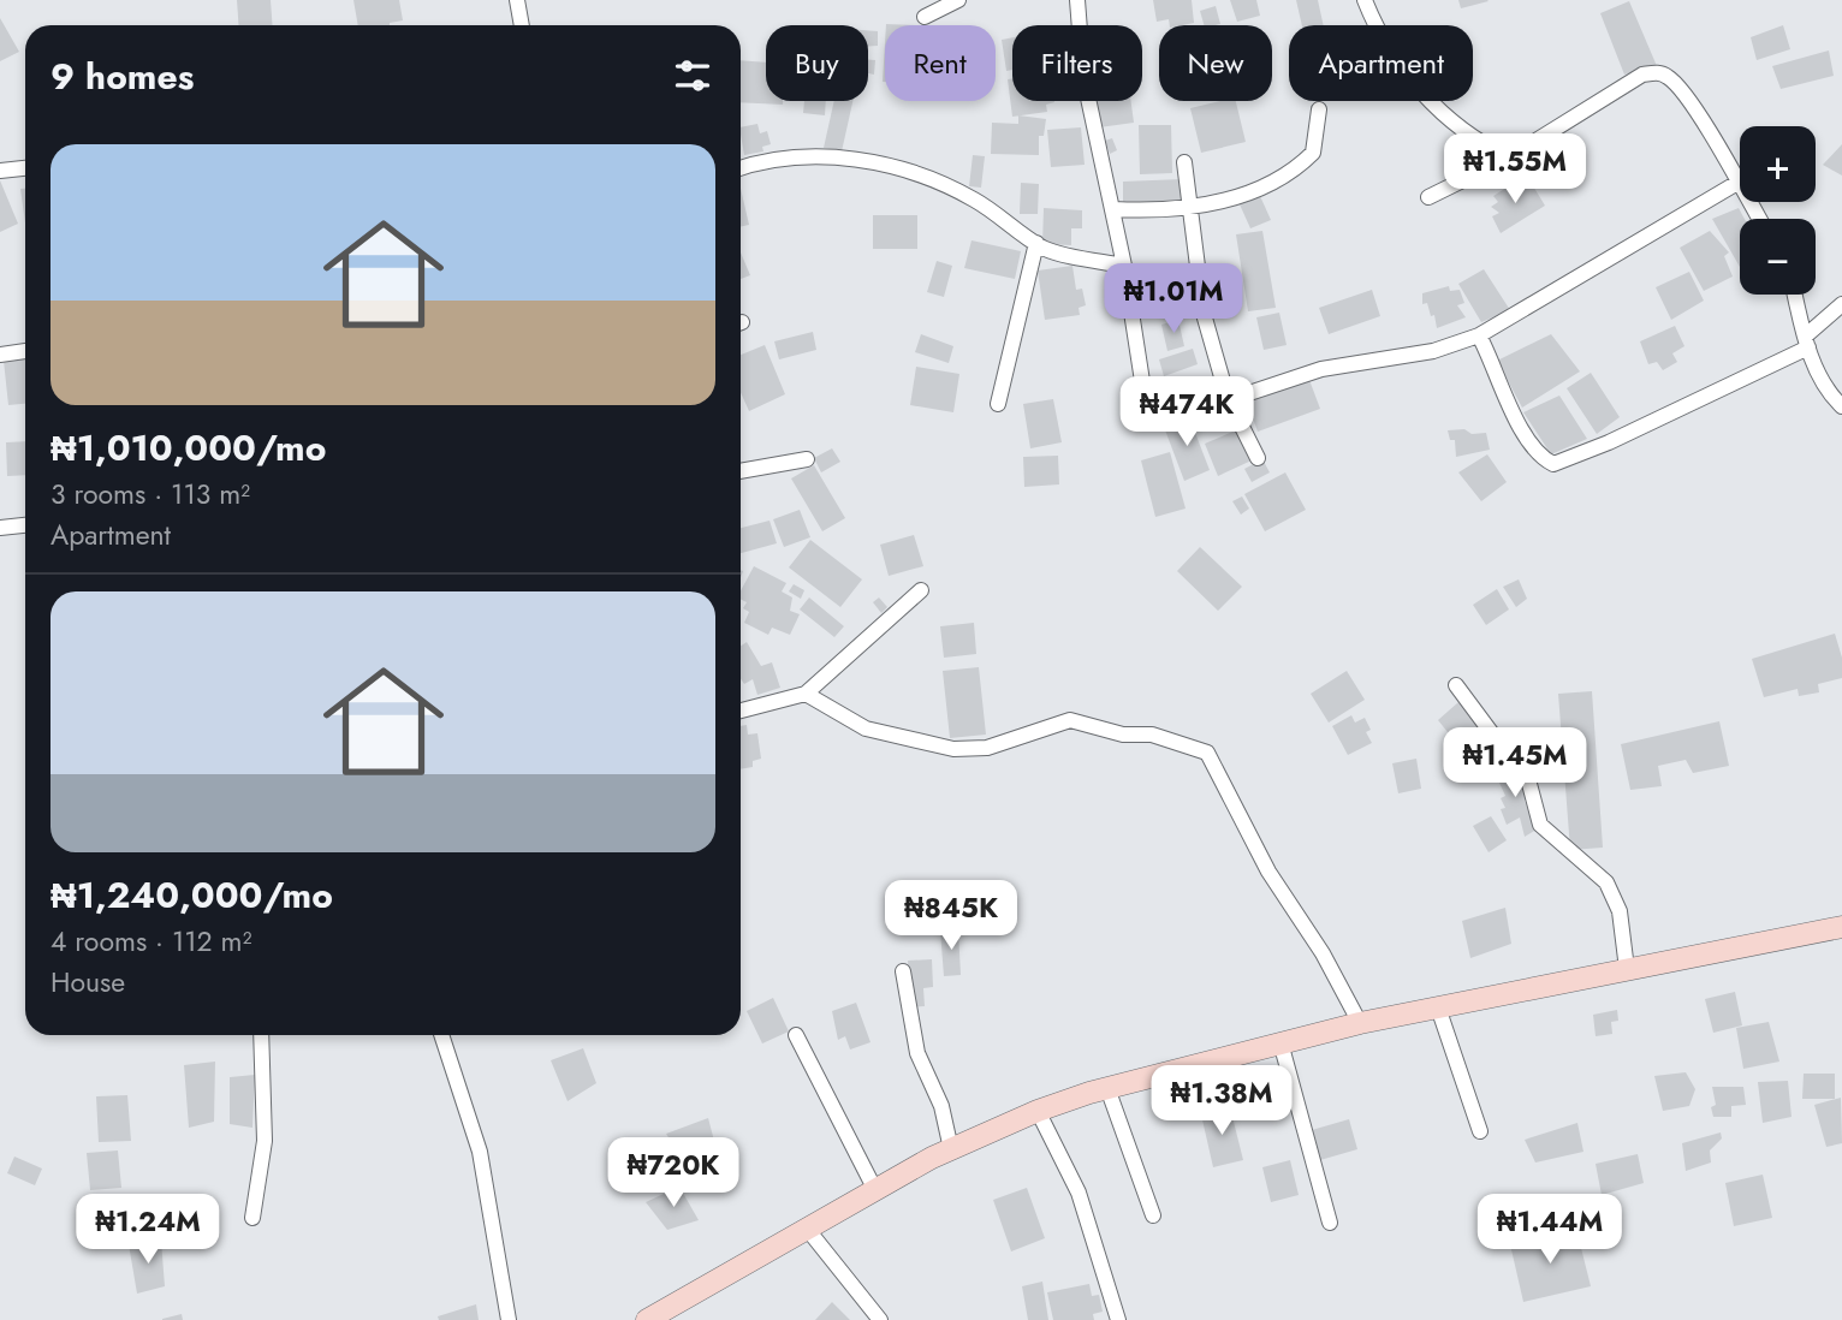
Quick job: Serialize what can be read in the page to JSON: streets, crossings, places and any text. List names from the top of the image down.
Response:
{
  "page": {
    "chip": [
      "Buy",
      "Rent",
      "Filters",
      "New",
      "Apartment"
    ],
    "heading": "9 homes",
    "map_buttons": ["+", "−"],
    "list": [
      {
        "name": "₦1,010,000/mo",
        "note": "3 rooms · 113 m² · Apartment"
      },
      {
        "name": "₦1,240,000/mo",
        "note": "4 rooms · 112 m² · House"
      }
    ],
    "price": [
      "₦1.55M",
      "₦1.01M",
      "₦474K",
      "₦1.45M",
      "₦845K",
      "₦1.38M",
      "₦720K",
      "₦1.24M",
      "₦1.44M"
    ]
  }
}
